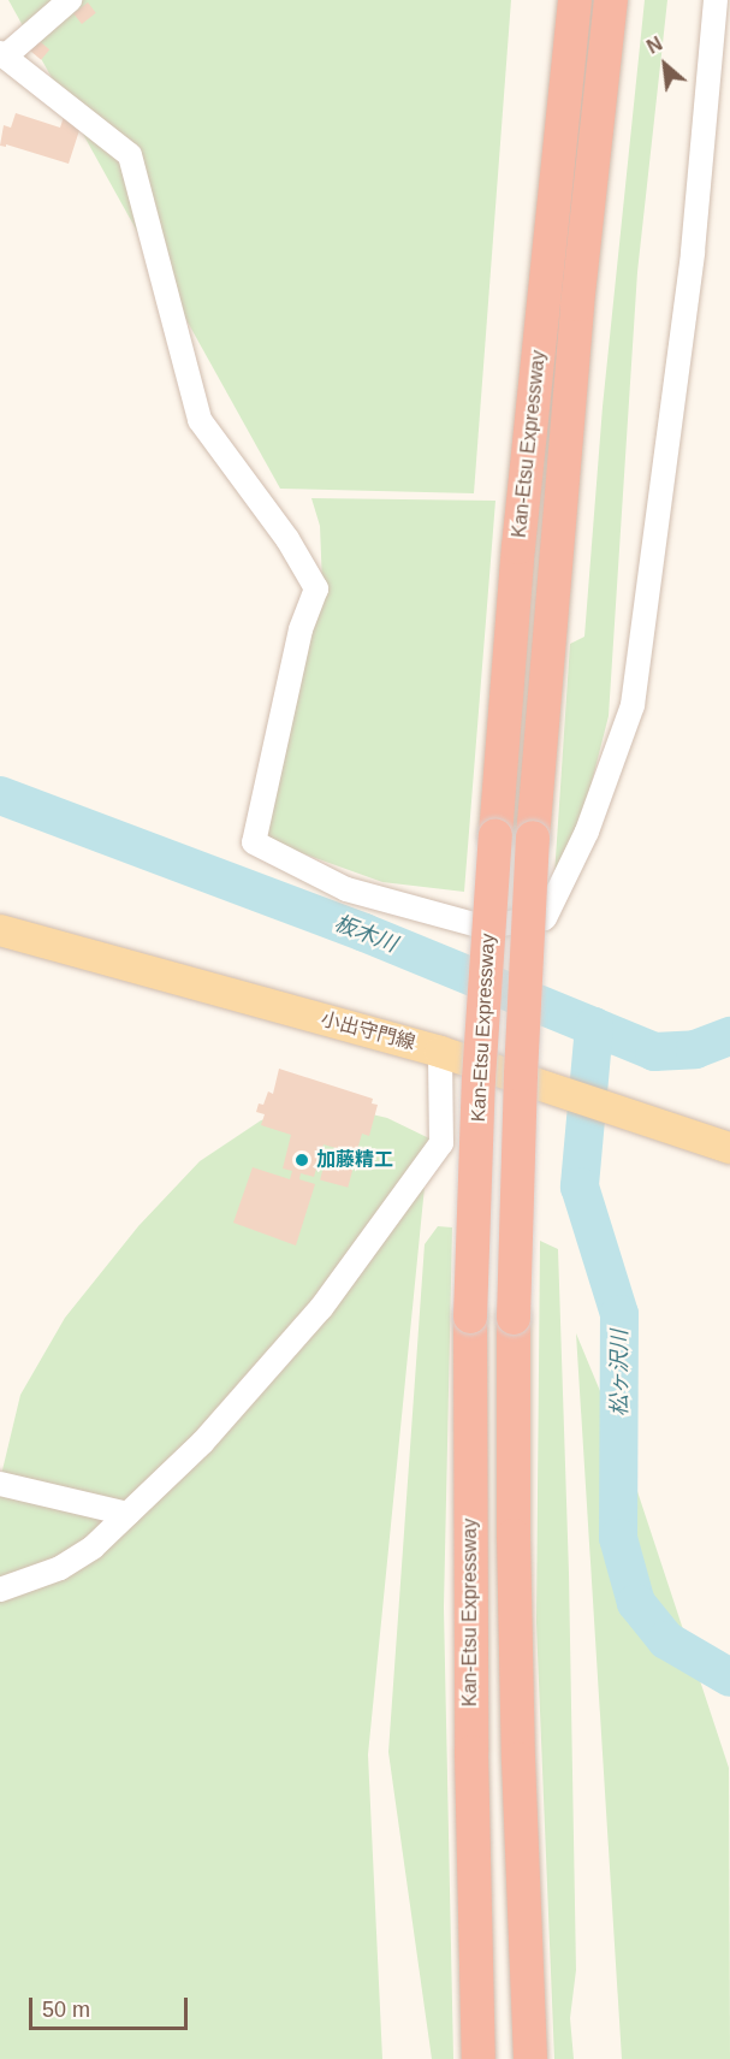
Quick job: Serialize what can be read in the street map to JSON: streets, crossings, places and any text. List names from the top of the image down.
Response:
{
  "streets": {
    "highway": ["Kan-Etsu Expressway"],
    "main road": ["小出守門線"]
  },
  "water": ["板木川", "松ヶ沢川"],
  "places": ["加藤精工"],
  "scale_bar": "50 m",
  "north": "top left"
}
